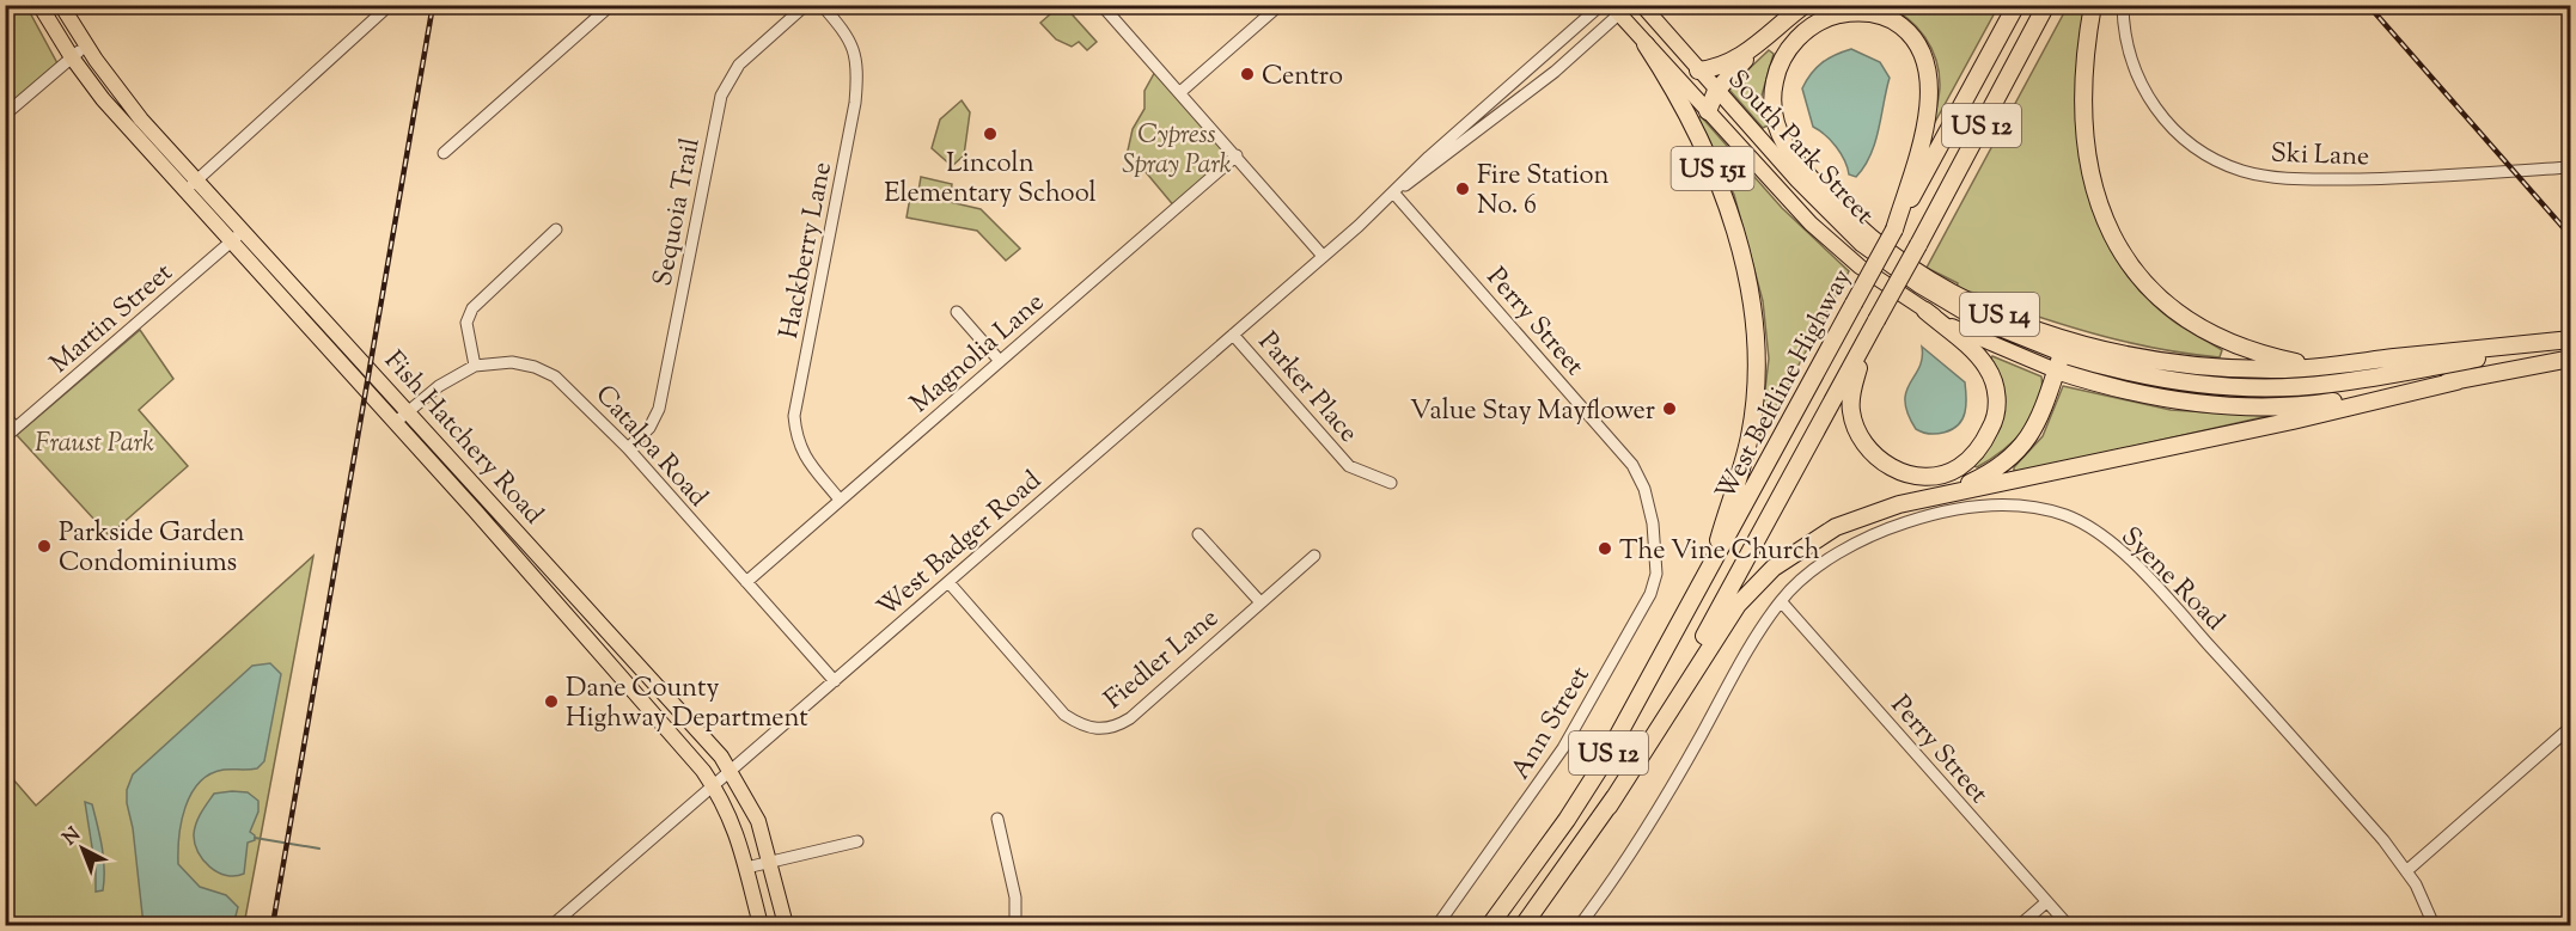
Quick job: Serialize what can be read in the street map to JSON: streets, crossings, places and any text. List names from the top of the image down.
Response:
{
  "streets": {
    "highway": [
      "US 12",
      "US 151",
      "US 14",
      "West Beltline Highway"
    ],
    "main road": ["South Park Street", "Fish Hatchery Road"],
    "street": [
      "Ski Lane",
      "Sequoia Trail",
      "Hackberry Lane",
      "Martin Street",
      "Perry Street",
      "Magnolia Lane",
      "Parker Place",
      "Catalpa Road",
      "West Badger Road",
      "Syene Road",
      "Fiedler Lane",
      "Ann Street"
    ]
  },
  "crossings": [
    ["South Park Street", "US 151"],
    ["South Park Street", "US 14"],
    ["South Park Street", "West Badger Road"],
    ["US 151", "West Beltline Highway"],
    ["Sequoia Trail", "Catalpa Road"],
    ["Hackberry Lane", "Magnolia Lane"],
    ["US 14", "West Beltline Highway"],
    ["Martin Street", "Fish Hatchery Road"],
    ["Perry Street", "West Badger Road"],
    ["Perry Street", "Syene Road"],
    ["Perry Street", "Ann Street"],
    ["Magnolia Lane", "Catalpa Road"],
    ["Parker Place", "West Badger Road"],
    ["Fish Hatchery Road", "Catalpa Road"],
    ["Fish Hatchery Road", "West Badger Road"],
    ["Catalpa Road", "West Badger Road"],
    ["West Badger Road", "Fiedler Lane"]
  ],
  "parks": ["Cypress Spray Park", "Fraust Park"],
  "places": [
    "Centro",
    "Lincoln Elementary School",
    "Fire Station No. 6",
    "Value Stay Mayflower",
    "Parkside Garden Condominiums",
    "The Vine Church",
    "Dane County Highway Department"
  ],
  "north": "top left"
}
